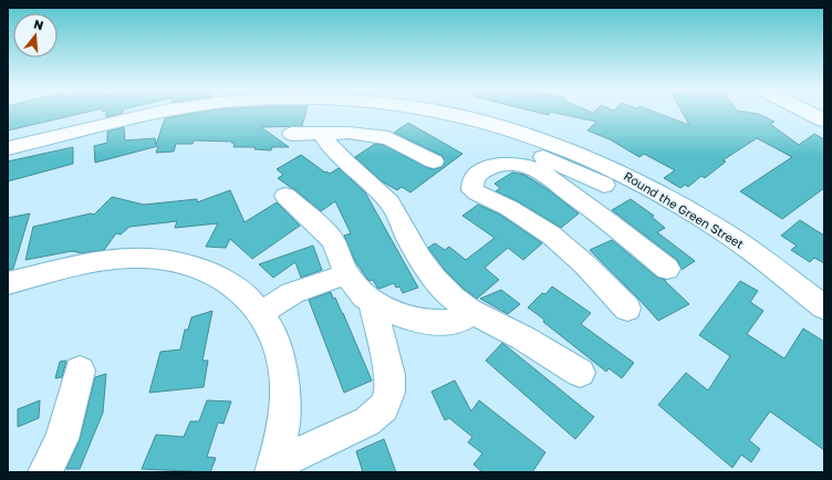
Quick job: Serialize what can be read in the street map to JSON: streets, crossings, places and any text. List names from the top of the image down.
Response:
{
  "streets": {
    "street": ["Round the Green Street"]
  },
  "north": "top"
}
